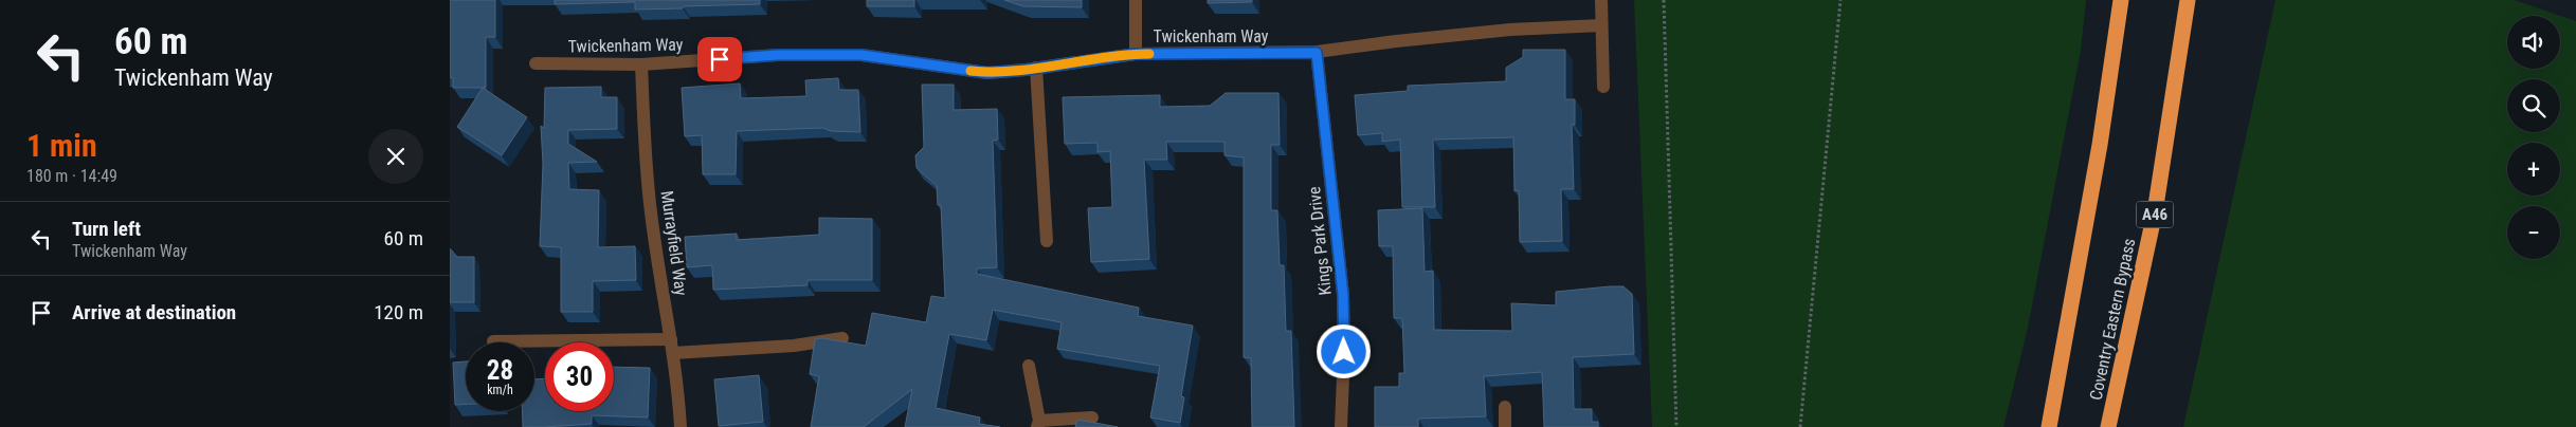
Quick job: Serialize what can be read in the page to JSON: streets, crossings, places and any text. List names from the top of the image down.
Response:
{
  "streets": {
    "highway": ["A46", "Coventry Eastern Bypass"],
    "street": ["Twickenham Way", "Kings Park Drive", "Murrayfield Way"]
  },
  "crossings": [
    ["Twickenham Way", "Kings Park Drive"],
    ["Twickenham Way", "Murrayfield Way"]
  ],
  "page": {
    "turn": ["60 m", "Twickenham Way"],
    "map_buttons": ["+", "−"],
    "heading": ["1 min", "180 m · 14:49"],
    "list": [
      {
        "name": "Turn left",
        "note": "Twickenham Way",
        "value": "60 m"
      },
      {
        "name": "Arrive at destination",
        "value": "120 m"
      }
    ],
    "speed": "28 km/h",
    "limit": "30"
  }
}
